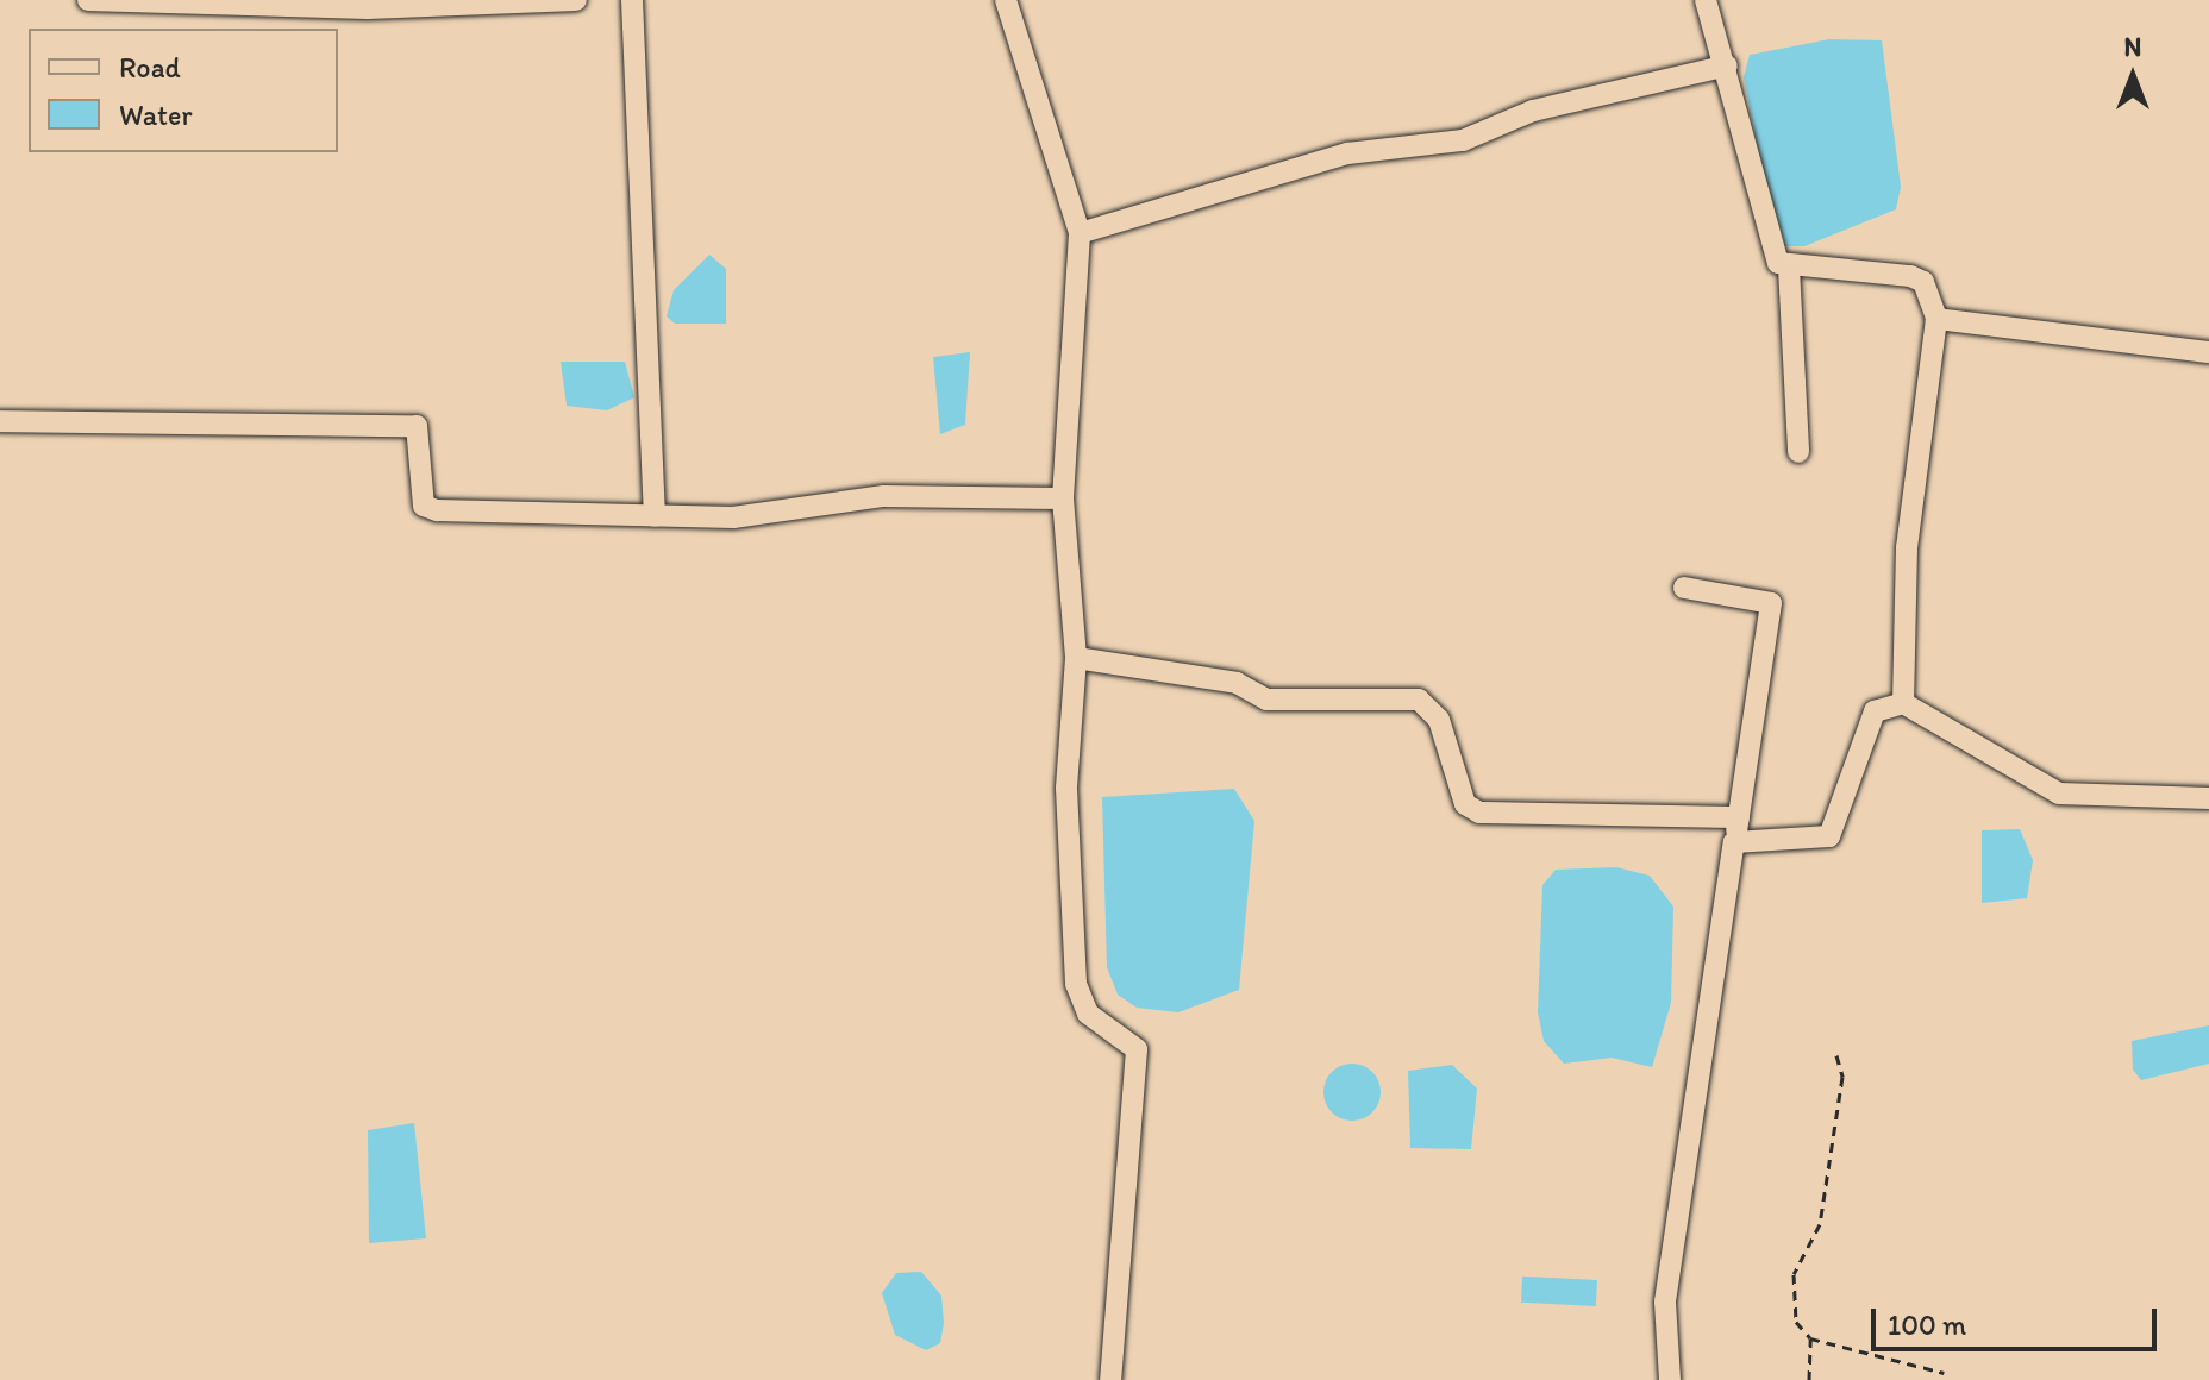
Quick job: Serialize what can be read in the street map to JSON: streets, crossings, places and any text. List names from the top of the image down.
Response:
{
  "legend": ["Road", "Water"],
  "scale_bar": "100 m",
  "north": "top"
}
